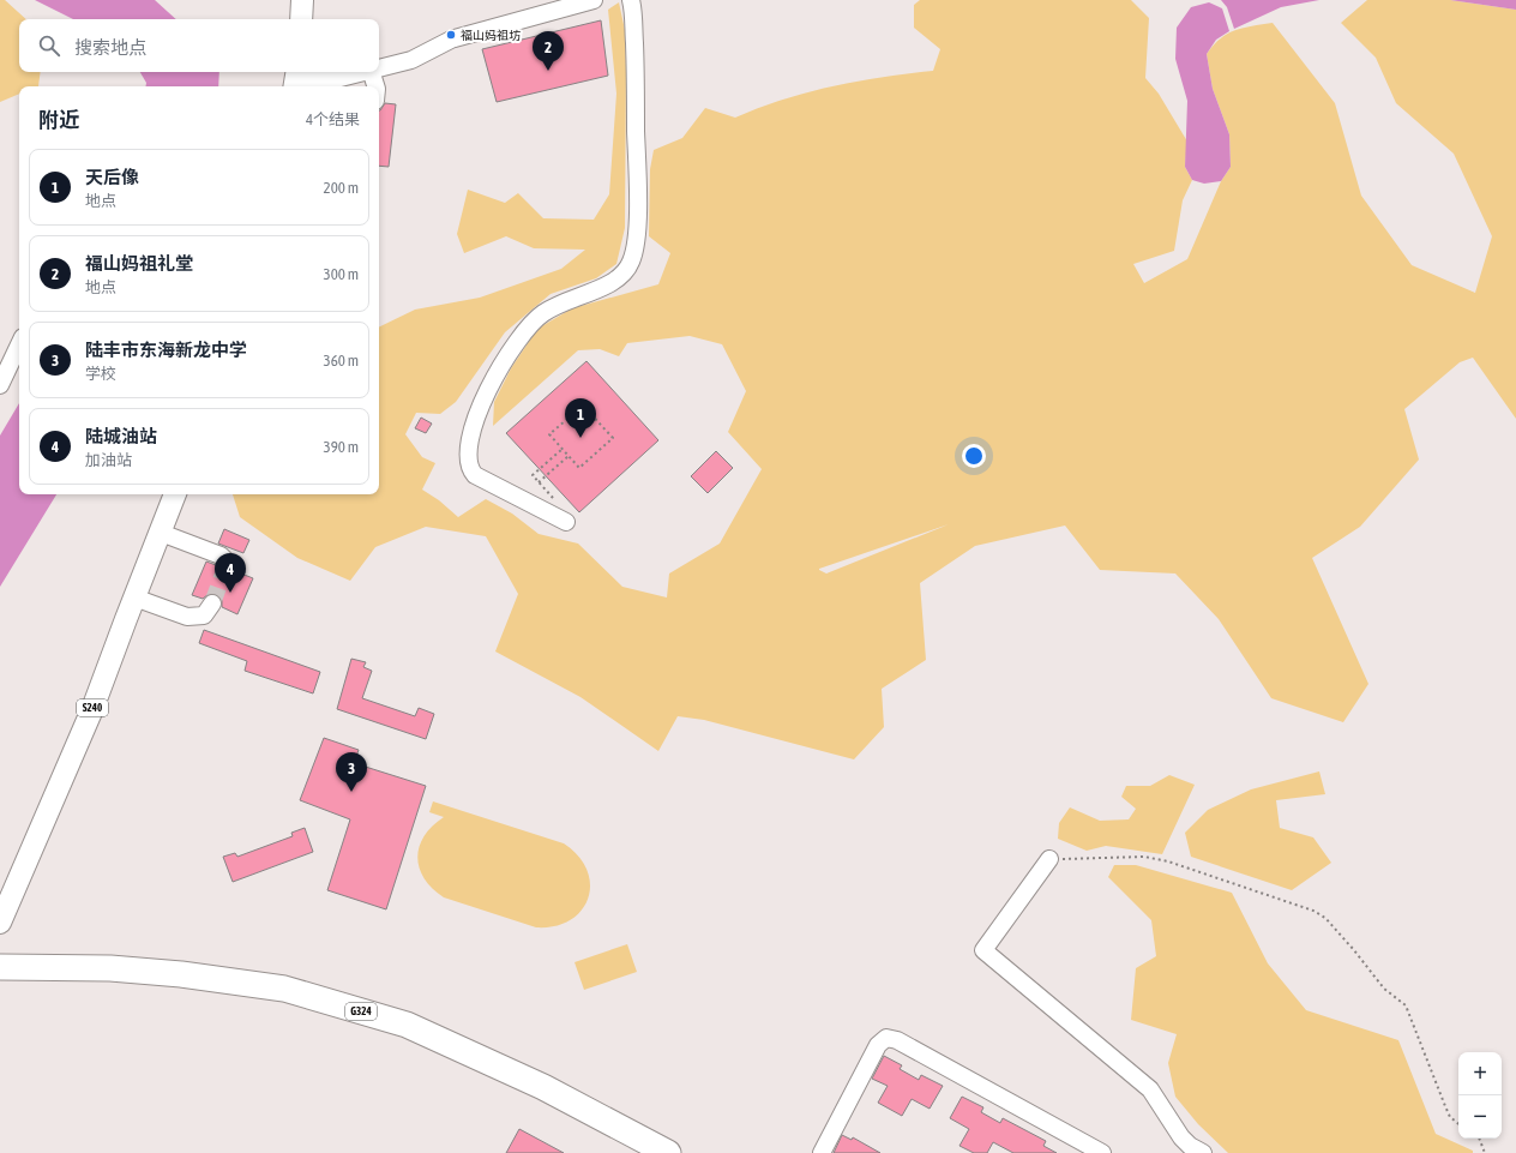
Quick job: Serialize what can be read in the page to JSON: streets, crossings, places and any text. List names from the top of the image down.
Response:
{
  "streets": {
    "highway": ["G324"],
    "main road": ["S240"]
  },
  "places": ["福山妈祖坊"],
  "page": {
    "search": "搜索地点",
    "pins": [
      "2",
      "1",
      "4",
      "3"
    ],
    "heading": ["附近", "4个结果"],
    "list": [
      {
        "mark": "1",
        "name": "天后像",
        "note": "地点",
        "value": "200 m"
      },
      {
        "mark": "2",
        "name": "福山妈祖礼堂",
        "note": "地点",
        "value": "300 m"
      },
      {
        "mark": "3",
        "name": "陆丰市东海新龙中学",
        "note": "学校",
        "value": "360 m"
      },
      {
        "mark": "4",
        "name": "陆城油站",
        "note": "加油站",
        "value": "390 m"
      }
    ],
    "map_buttons": ["+", "−"]
  }
}
